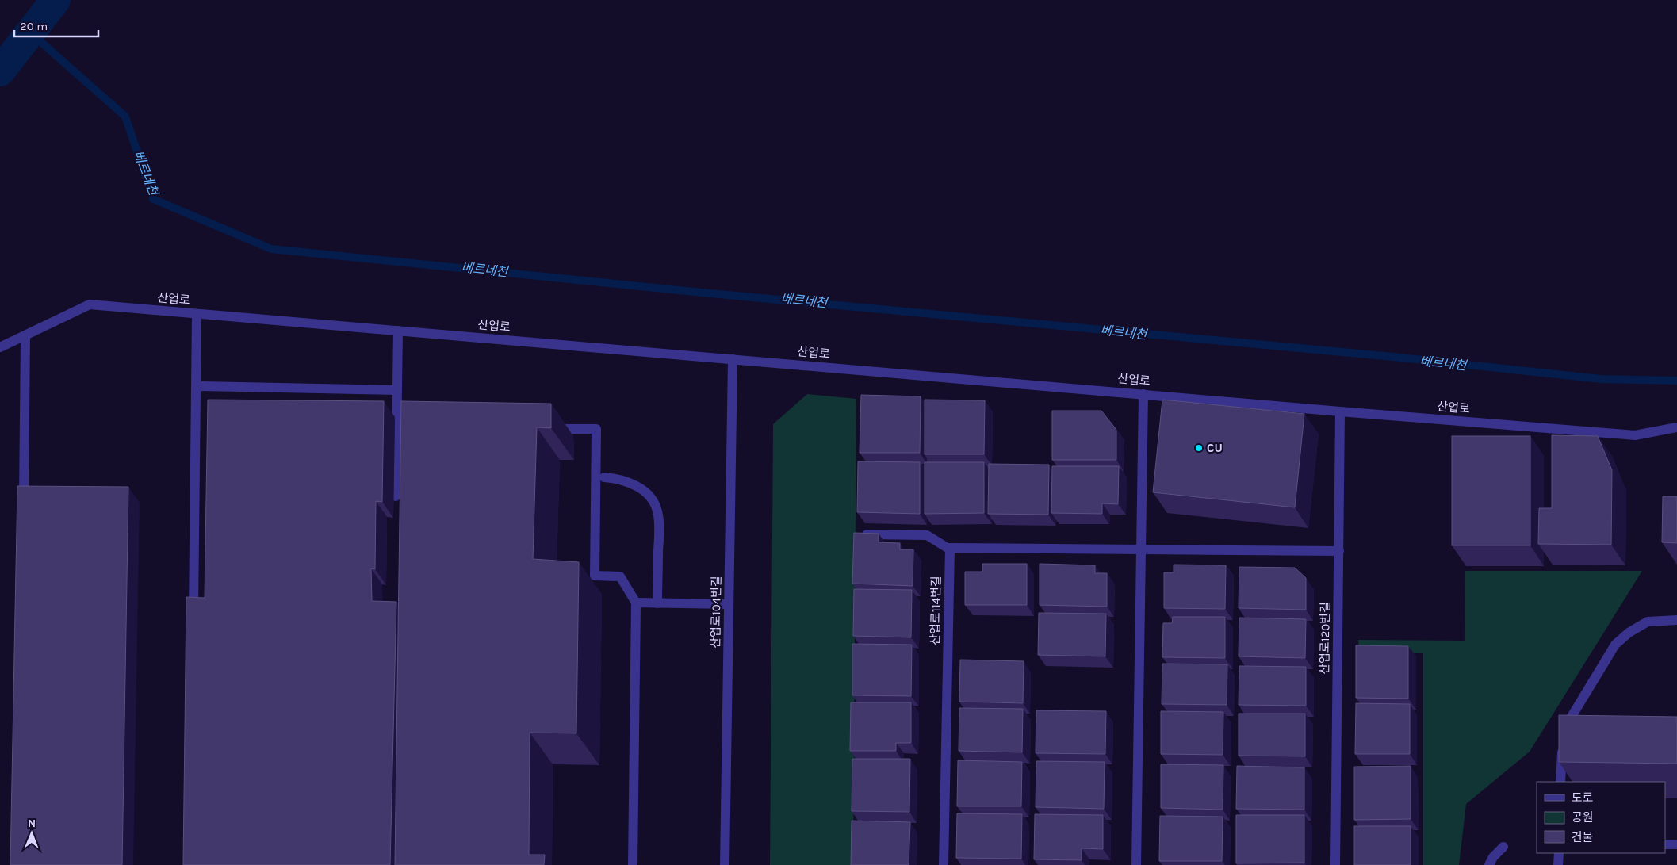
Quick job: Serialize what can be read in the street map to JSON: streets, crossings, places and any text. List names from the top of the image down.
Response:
{
  "streets": {
    "street": [
      "산업로",
      "산업로114번길",
      "산업로104번길",
      "산업로120번길"
    ]
  },
  "crossings": [
    ["산업로", "산업로104번길"],
    ["산업로", "산업로120번길"]
  ],
  "water": ["베르네천"],
  "places": ["CU"],
  "legend": ["도로", "공원", "건물"],
  "scale_bar": "20 m",
  "north": "top"
}
